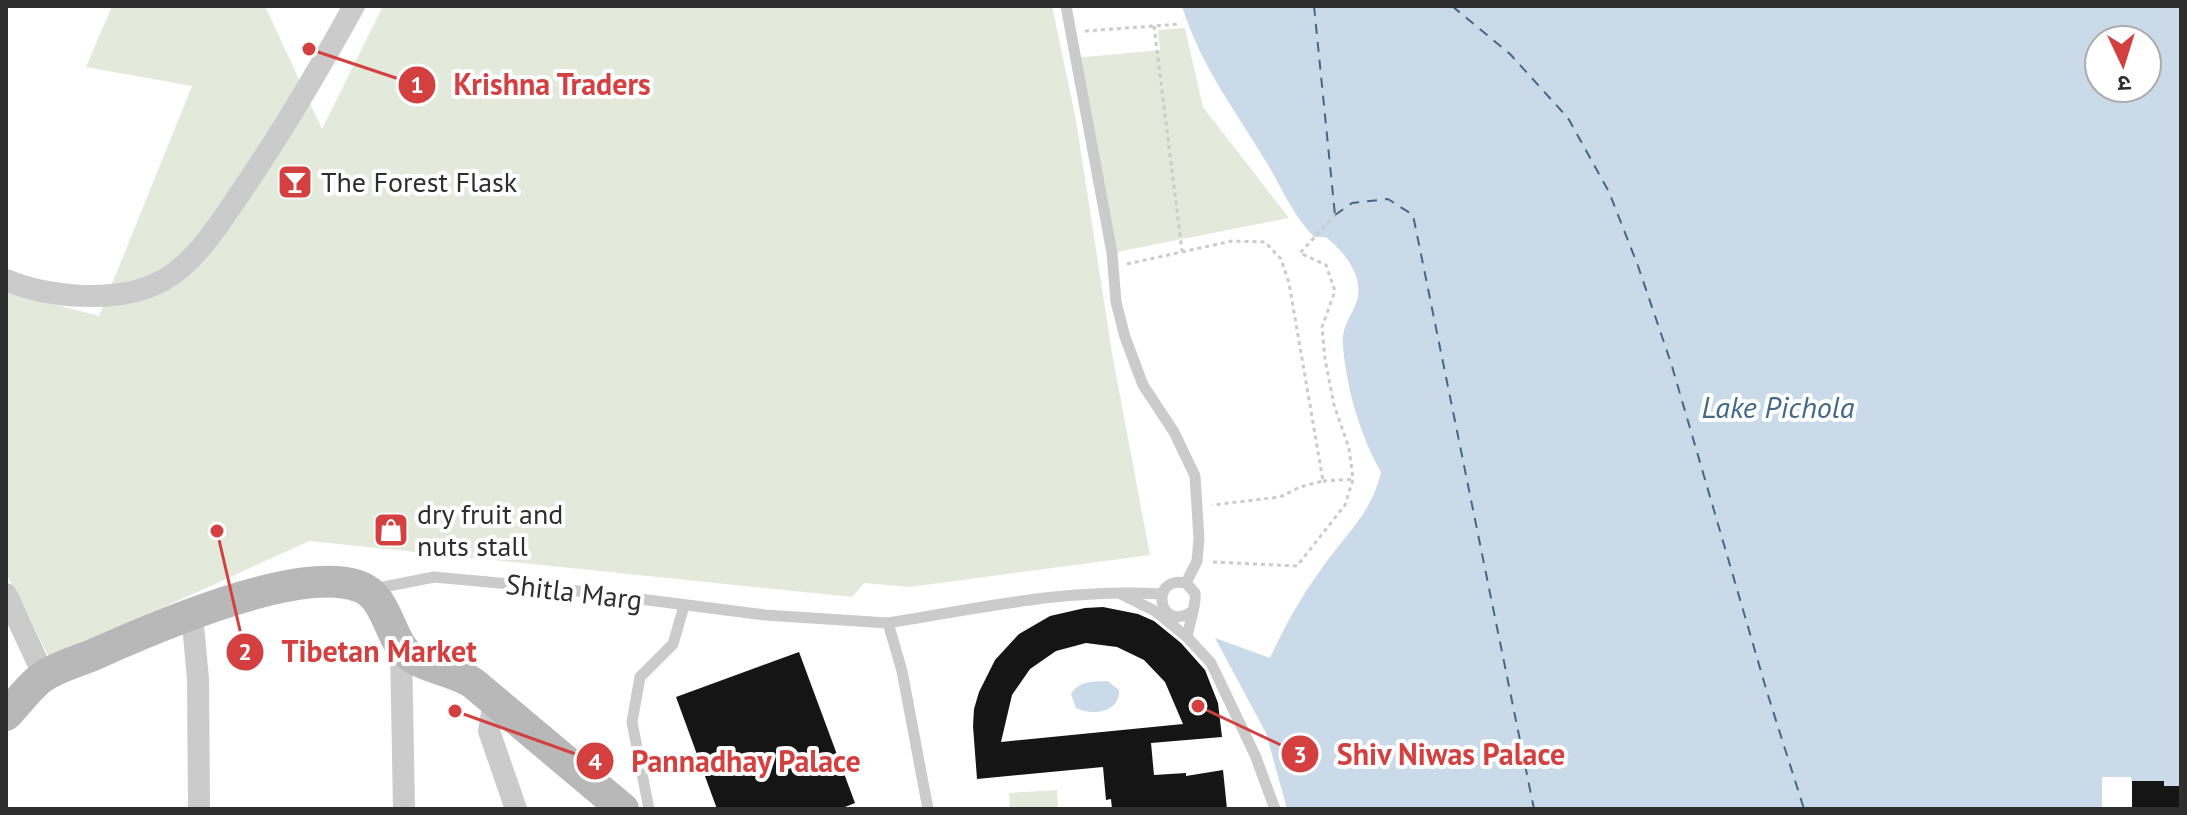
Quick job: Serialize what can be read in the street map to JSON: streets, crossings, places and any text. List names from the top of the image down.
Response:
{
  "streets": {
    "main road": ["Shitla Marg"]
  },
  "water": ["Lake Pichola"],
  "places": {
    "other": [
      "Krishna Traders",
      "Tibetan Market",
      "Shiv Niwas Palace",
      "Pannadhay Palace"
    ],
    "bar": ["The Forest Flask"],
    "shop": ["dry fruit and nuts stall"]
  },
  "north": "bottom"
}
